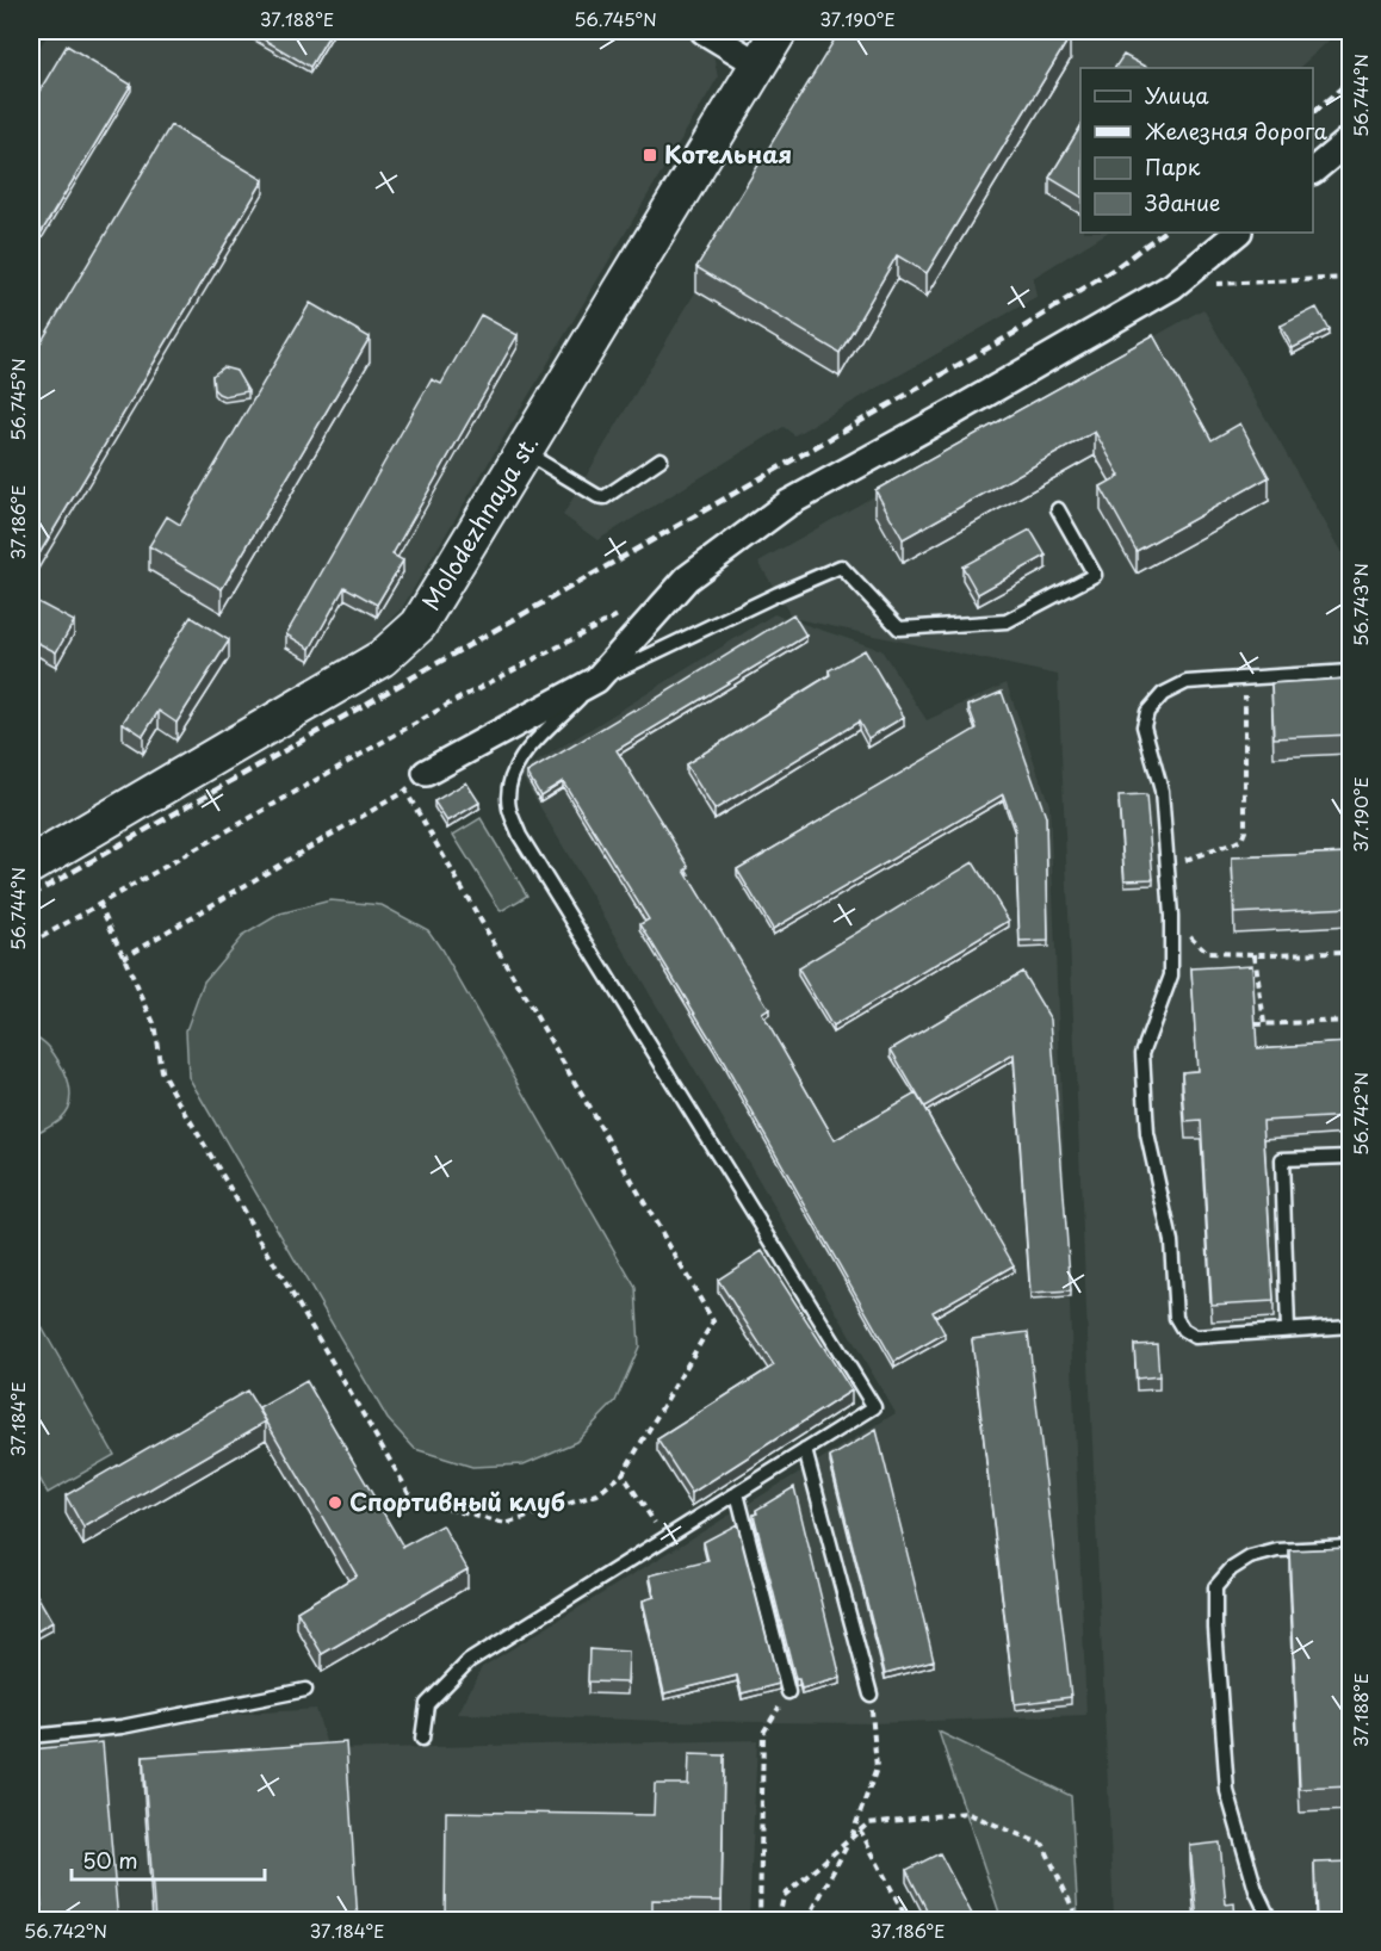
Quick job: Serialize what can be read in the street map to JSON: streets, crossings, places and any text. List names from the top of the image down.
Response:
{
  "streets": {
    "main road": ["Molodezhnaya st."]
  },
  "places": {
    "transit": ["Котельная"],
    "other": ["Спортивный клуб"]
  },
  "legend": [
    "Улица",
    "Железная дорога",
    "Парк",
    "Здание"
  ],
  "scale_bar": "50 m",
  "coordinates": [
    "37.188°E",
    "56.745°N",
    "37.190°E",
    "56.744°N",
    "37.186°E",
    "56.743°N",
    "56.742°N",
    "37.184°E"
  ]
}
